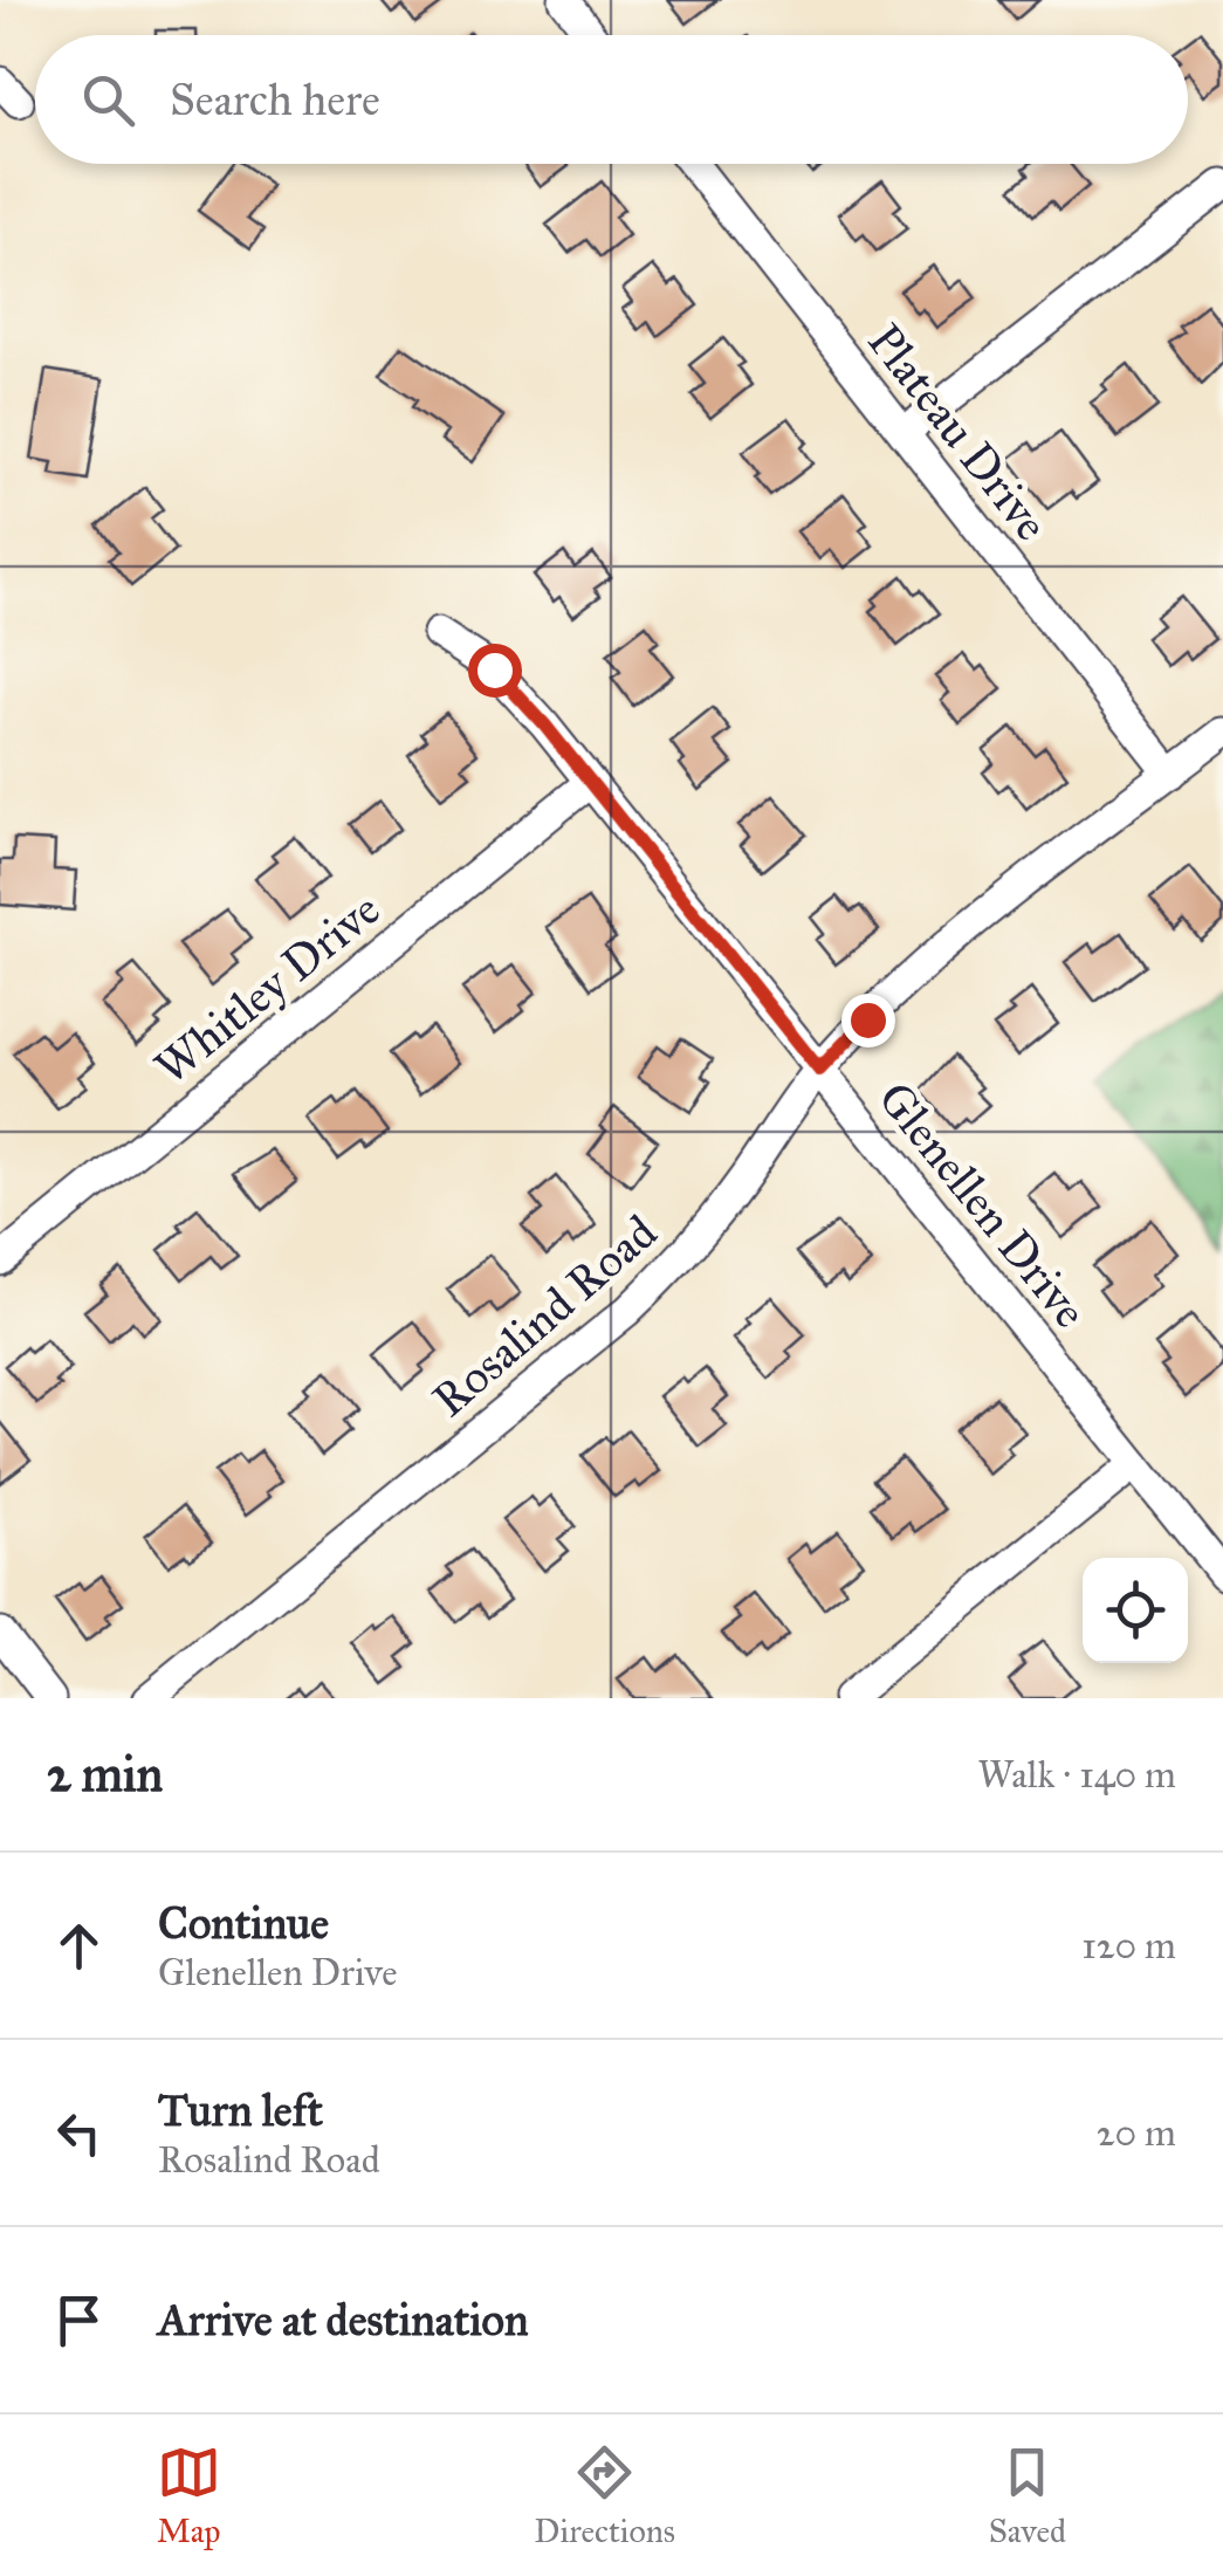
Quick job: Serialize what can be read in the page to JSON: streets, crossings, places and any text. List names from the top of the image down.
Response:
{
  "streets": {
    "street": [
      "Plateau Drive",
      "Whitley Drive",
      "Glenellen Drive",
      "Rosalind Road"
    ]
  },
  "crossings": [
    ["Plateau Drive", "Rosalind Road"],
    ["Whitley Drive", "Glenellen Drive"],
    ["Glenellen Drive", "Rosalind Road"]
  ],
  "page": {
    "search": "Search here",
    "heading": ["2 min", "Walk · 140 m"],
    "list": [
      ["Continue", "Glenellen Drive", "120 m"],
      ["Turn left", "Rosalind Road", "20 m"],
      "Arrive at destination"
    ],
    "nav": ["Map", "Directions", "Saved"]
  }
}
